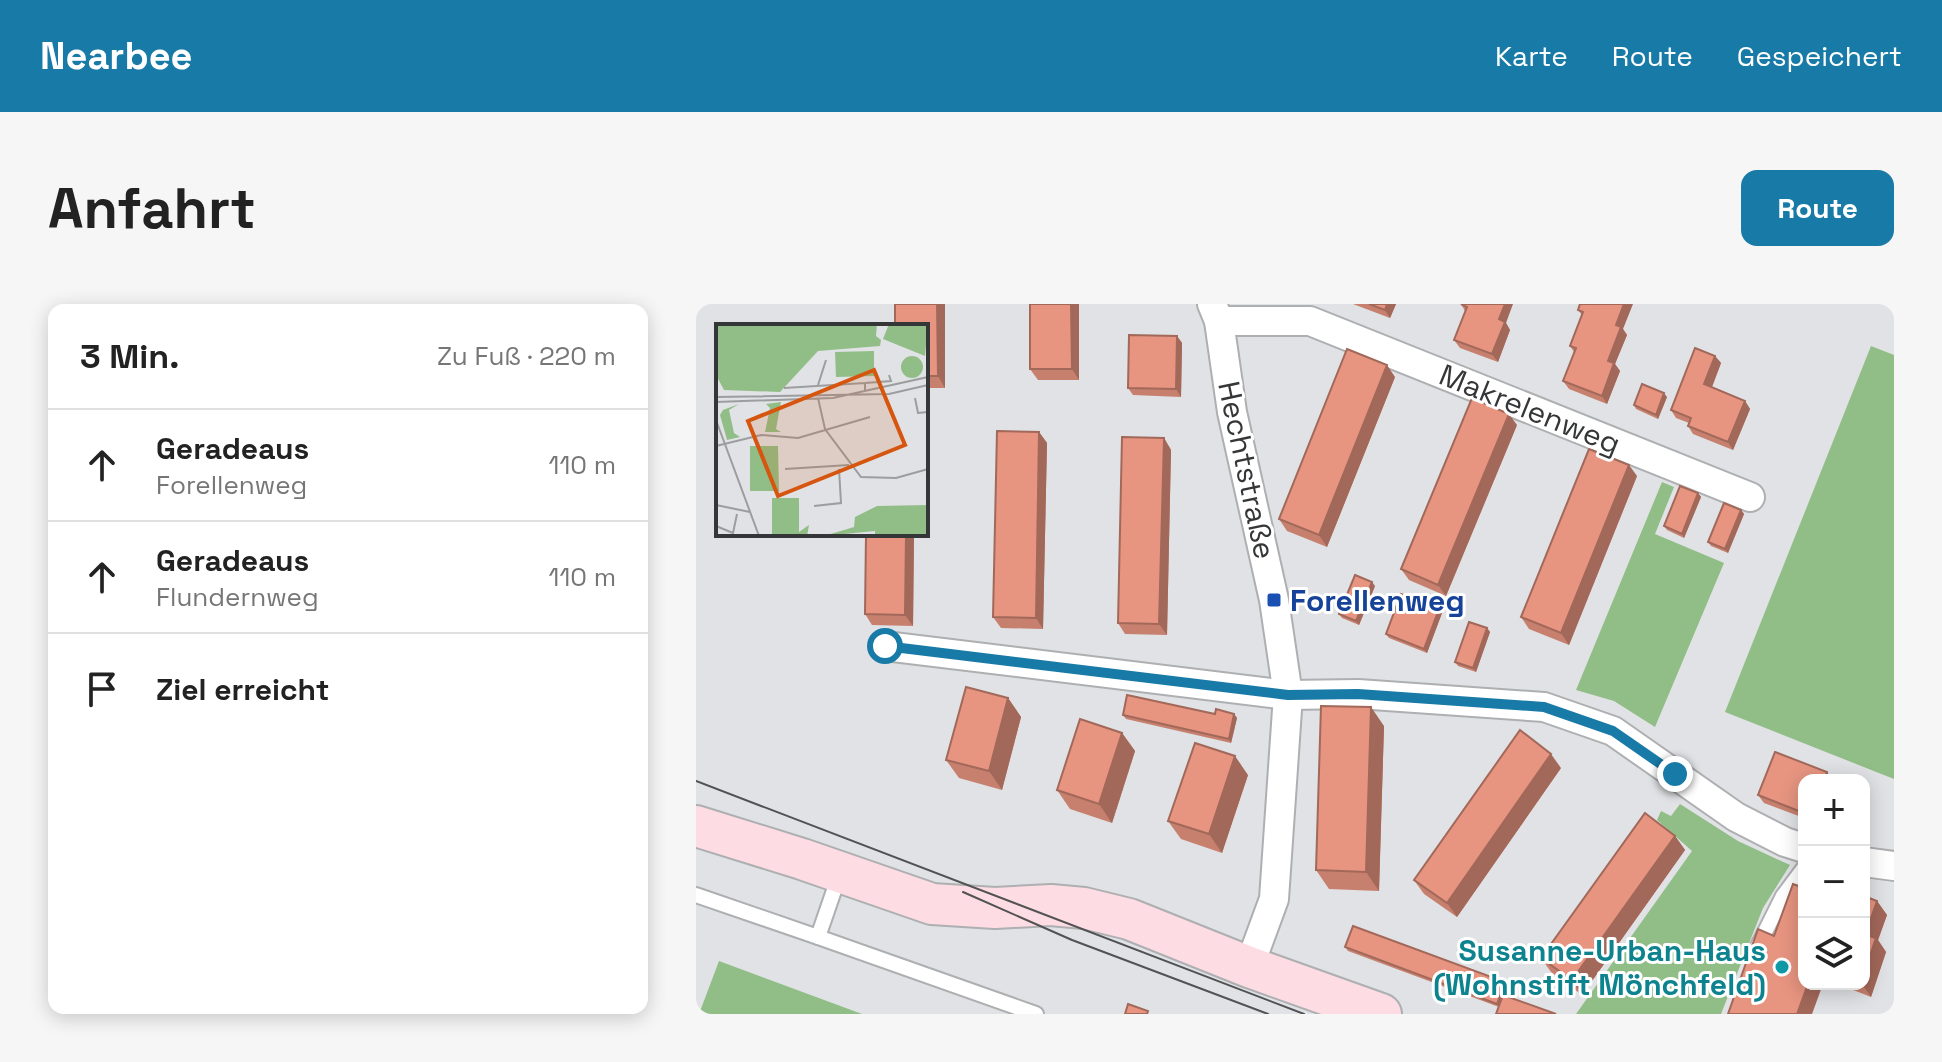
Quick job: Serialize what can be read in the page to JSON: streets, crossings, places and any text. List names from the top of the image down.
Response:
{
  "streets": {
    "street": ["Makrelenweg", "Hechtstraße"]
  },
  "crossings": [
    ["Makrelenweg", "Hechtstraße"]
  ],
  "places": {
    "transit": ["Forellenweg"],
    "other": ["Susanne-Urban-Haus (Wohnstift Mönchfeld)"]
  },
  "page": {
    "header": "Nearbee",
    "nav": ["Karte", "Route", "Gespeichert"],
    "buttons": "Route",
    "title": "Anfahrt",
    "heading": ["3 Min.", "Zu Fuß · 220 m"],
    "list": [
      ["Geradeaus", "Forellenweg", "110 m"],
      ["Geradeaus", "Flundernweg", "110 m"],
      "Ziel erreicht"
    ],
    "map_buttons": ["+", "−"]
  }
}
